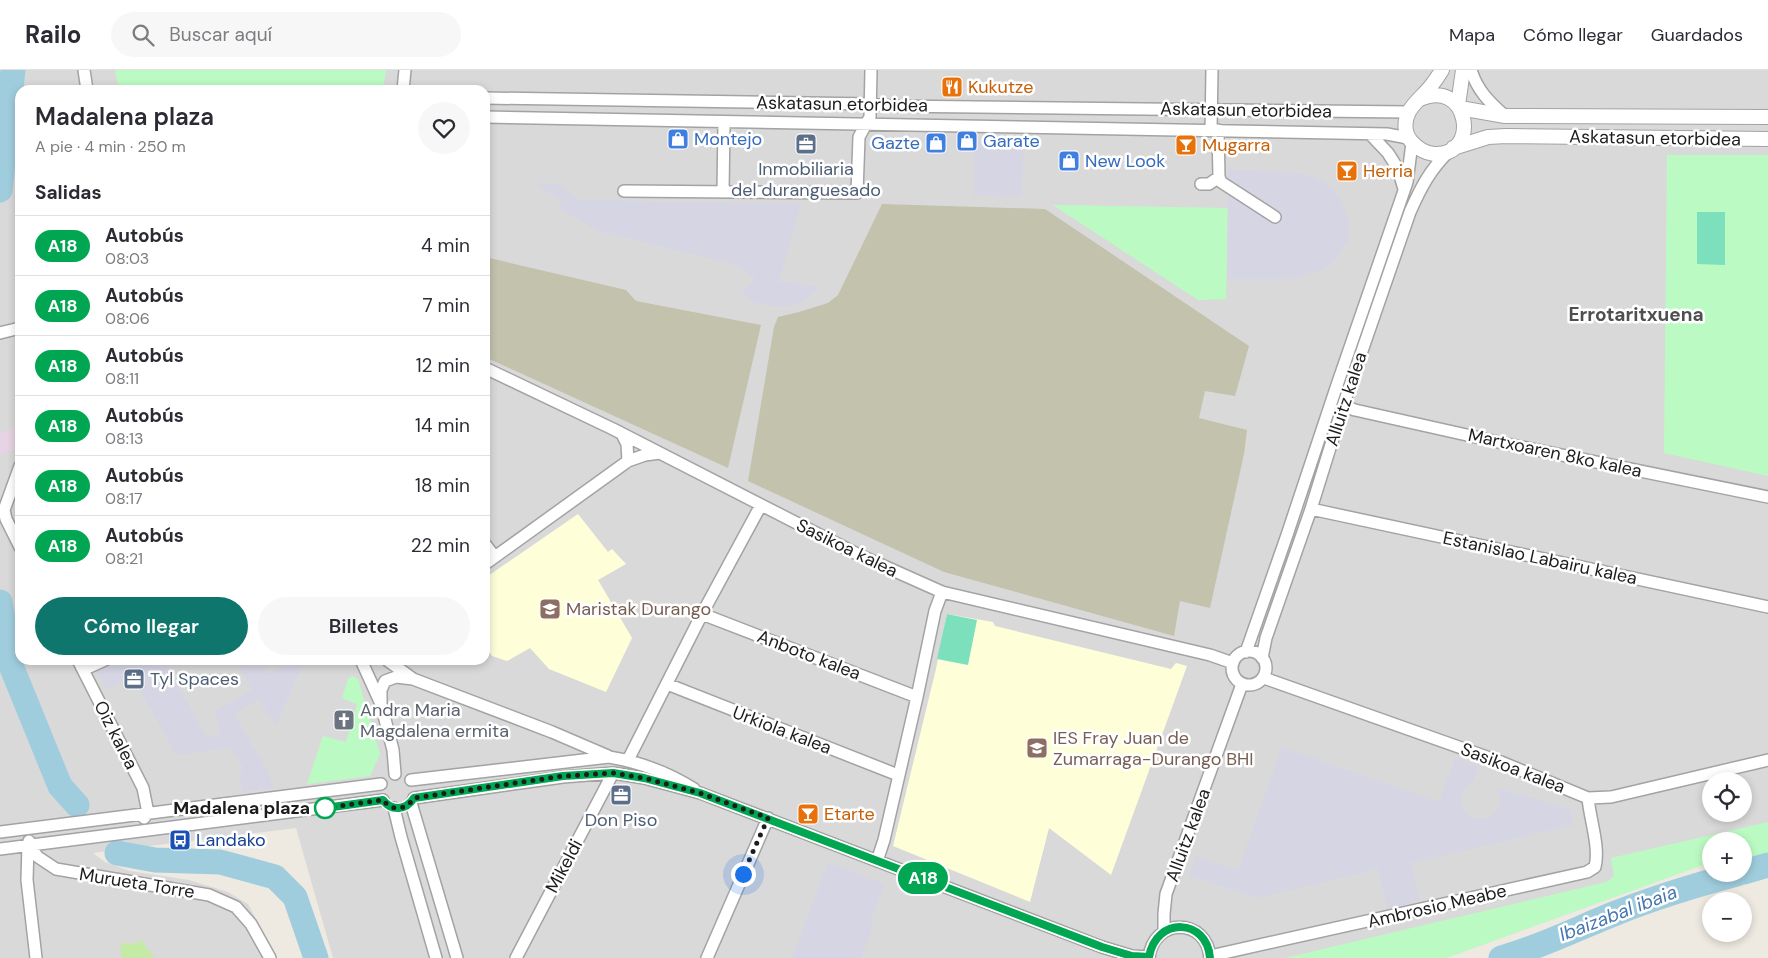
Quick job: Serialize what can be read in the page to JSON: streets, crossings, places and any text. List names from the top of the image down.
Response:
{
  "streets": {
    "street": [
      "Askatasun etorbidea",
      "Alluitz kalea",
      "Martxoaren 8ko kalea",
      "Sasikoa kalea",
      "Estanislao Labairu kalea",
      "Anboto kalea",
      "Urkiola kalea",
      "Oiz kalea",
      "Mikeldi",
      "Murueta Torre",
      "Ambrosio Meabe"
    ]
  },
  "crossings": [
    ["Askatasun etorbidea", "Alluitz kalea"],
    ["Alluitz kalea", "Martxoaren 8ko kalea"],
    ["Alluitz kalea", "Sasikoa kalea"],
    ["Alluitz kalea", "Estanislao Labairu kalea"],
    ["Sasikoa kalea", "Ambrosio Meabe"]
  ],
  "districts": ["Errotaritxuena"],
  "water": ["Ibaizabal ibaia"],
  "places": {
    "restaurant": ["Kukutze"],
    "shop": [
      "Montejo",
      "Garate",
      "Gazte",
      "New Look"
    ],
    "office": ["Inmobiliaria del duranguesado", "Tyl Spaces", "Don Piso"],
    "bar": ["Mugarra", "Herria", "Etarte"],
    "school or university": ["Maristak Durango", "IES Fray Juan de Zumarraga-Durango BHI"],
    "church": ["Andra Maria Magdalena ermita"],
    "other": ["Madalena plaza"],
    "bus stop": ["Landako"]
  },
  "lines": ["bus line A18"],
  "page": {
    "header": "Railo",
    "search": "Buscar aquí",
    "nav": ["Mapa", "Cómo llegar", "Guardados"],
    "on_map": "A18",
    "heading": [
      ["Madalena plaza", "A pie · 4 min · 250 m"],
      "Salidas"
    ],
    "list": [
      {
        "mark": "A18",
        "name": "Autobús",
        "note": "08:03",
        "value": "4 min"
      },
      {
        "mark": "A18",
        "name": "Autobús",
        "note": "08:06",
        "value": "7 min"
      },
      {
        "mark": "A18",
        "name": "Autobús",
        "note": "08:11",
        "value": "12 min"
      },
      {
        "mark": "A18",
        "name": "Autobús",
        "note": "08:13",
        "value": "14 min"
      },
      {
        "mark": "A18",
        "name": "Autobús",
        "note": "08:17",
        "value": "18 min"
      },
      {
        "mark": "A18",
        "name": "Autobús",
        "note": "08:21",
        "value": "22 min"
      }
    ],
    "buttons": ["Cómo llegar", "Billetes"],
    "map_buttons": ["+", "−"]
  }
}
